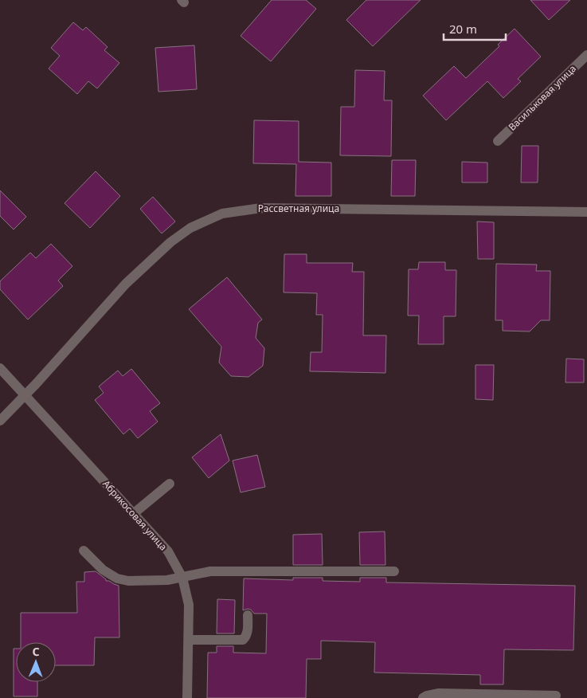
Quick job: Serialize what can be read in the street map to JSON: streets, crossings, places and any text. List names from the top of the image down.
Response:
{
  "streets": {
    "street": ["Васильковая улица", "Рассветная улица", "Абрикосовая улица"]
  },
  "crossings": [
    ["Рассветная улица", "Абрикосовая улица"]
  ],
  "scale_bar": "20 m",
  "north": "top"
}
